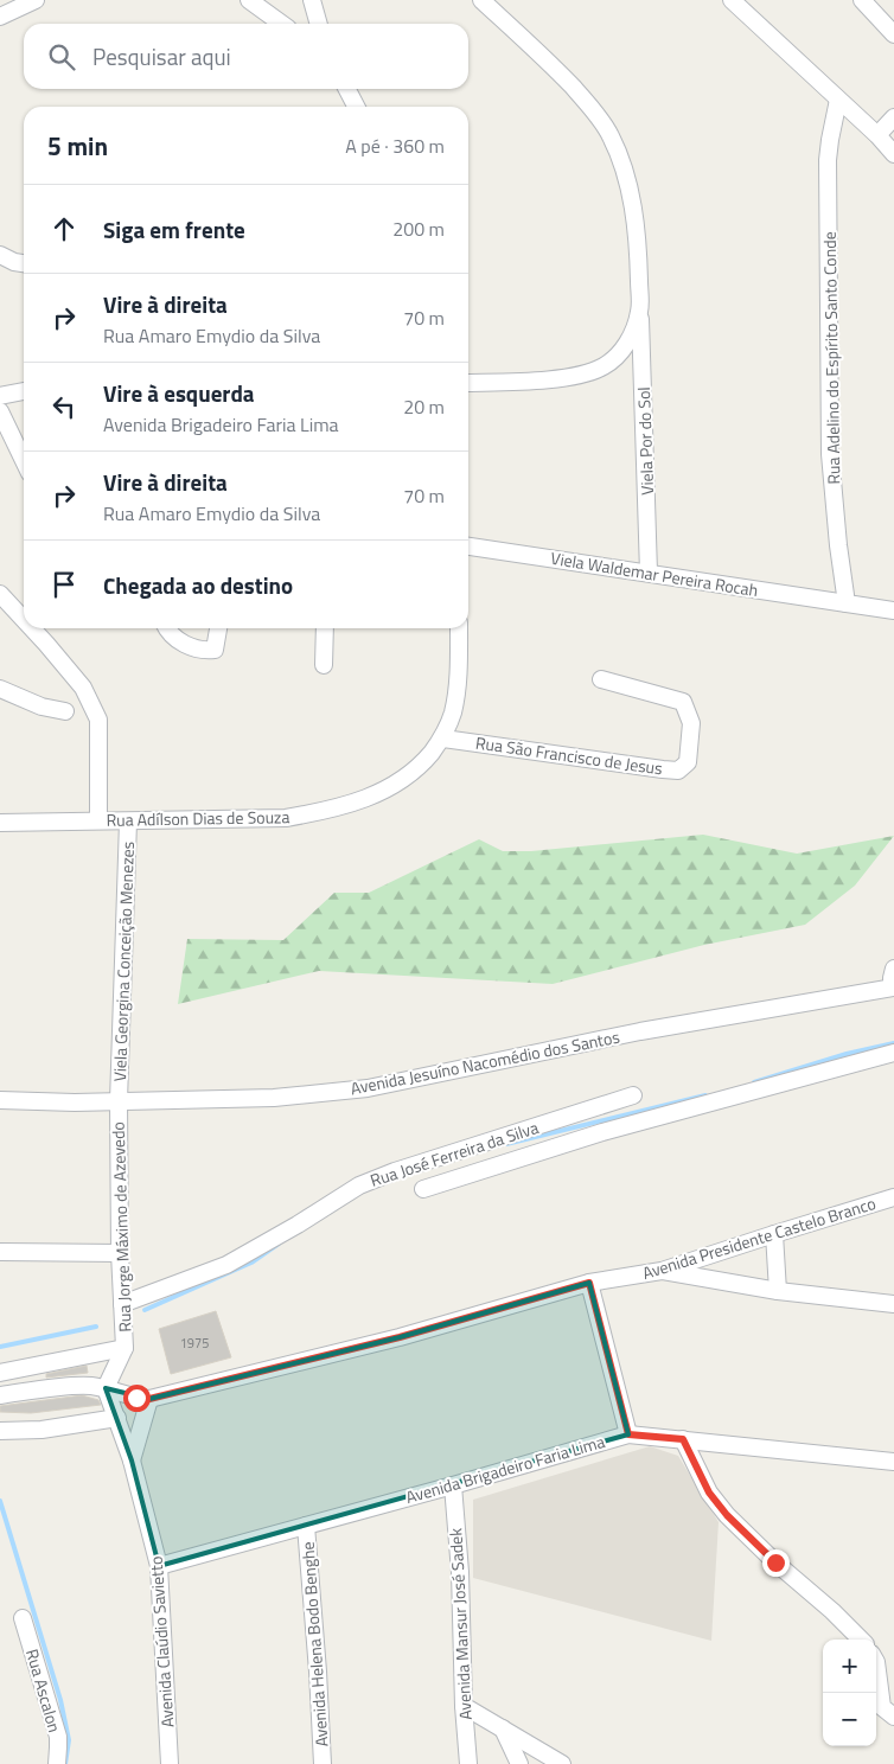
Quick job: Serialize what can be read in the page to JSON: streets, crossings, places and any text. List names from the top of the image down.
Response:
{
  "streets": {
    "street": [
      "Rua Adelino do Espírito Santo Conde",
      "Viela Por do Sol",
      "Viela Waldemar Pereira Rocah",
      "Rua São Francisco de Jesus",
      "Rua Adílson Dias de Souza",
      "Viela Georgina Conceição Menezes",
      "Avenida Jesuíno Nacomédio dos Santos",
      "Rua José Ferreira da Silva",
      "Rua Jorge Máximo de Azevedo",
      "Avenida Presidente Castelo Branco",
      "Avenida Brigadeiro Faria Lima",
      "Avenida Mansur José Sadek",
      "Avenida Claúdio Savietto",
      "Avenida Helena Bodo Benghe",
      "Rua Ascalon"
    ]
  },
  "crossings": [
    ["Rua Adelino do Espírito Santo Conde", "Viela Waldemar Pereira Rocah"],
    ["Viela Por do Sol", "Viela Waldemar Pereira Rocah"],
    ["Rua São Francisco de Jesus", "Rua Adílson Dias de Souza"],
    ["Rua Adílson Dias de Souza", "Viela Georgina Conceição Menezes"],
    ["Viela Georgina Conceição Menezes", "Avenida Jesuíno Nacomédio dos Santos"],
    ["Viela Georgina Conceição Menezes", "Rua Jorge Máximo de Azevedo"],
    ["Avenida Jesuíno Nacomédio dos Santos", "Rua Jorge Máximo de Azevedo"],
    ["Rua José Ferreira da Silva", "Rua Jorge Máximo de Azevedo"],
    ["Rua Jorge Máximo de Azevedo", "Avenida Presidente Castelo Branco"],
    ["Avenida Brigadeiro Faria Lima", "Avenida Mansur José Sadek"],
    ["Avenida Brigadeiro Faria Lima", "Avenida Claúdio Savietto"],
    ["Avenida Brigadeiro Faria Lima", "Avenida Helena Bodo Benghe"]
  ],
  "house_numbers": ["1975"],
  "page": {
    "search": "Pesquisar aqui",
    "heading": ["5 min", "A pé · 360 m"],
    "list": [
      ["Siga em frente", "200 m"],
      ["Vire à direita", "Rua Amaro Emydio da Silva", "70 m"],
      ["Vire à esquerda", "Avenida Brigadeiro Faria Lima", "20 m"],
      ["Vire à direita", "Rua Amaro Emydio da Silva", "70 m"],
      "Chegada ao destino"
    ],
    "map_buttons": ["+", "−"]
  }
}
